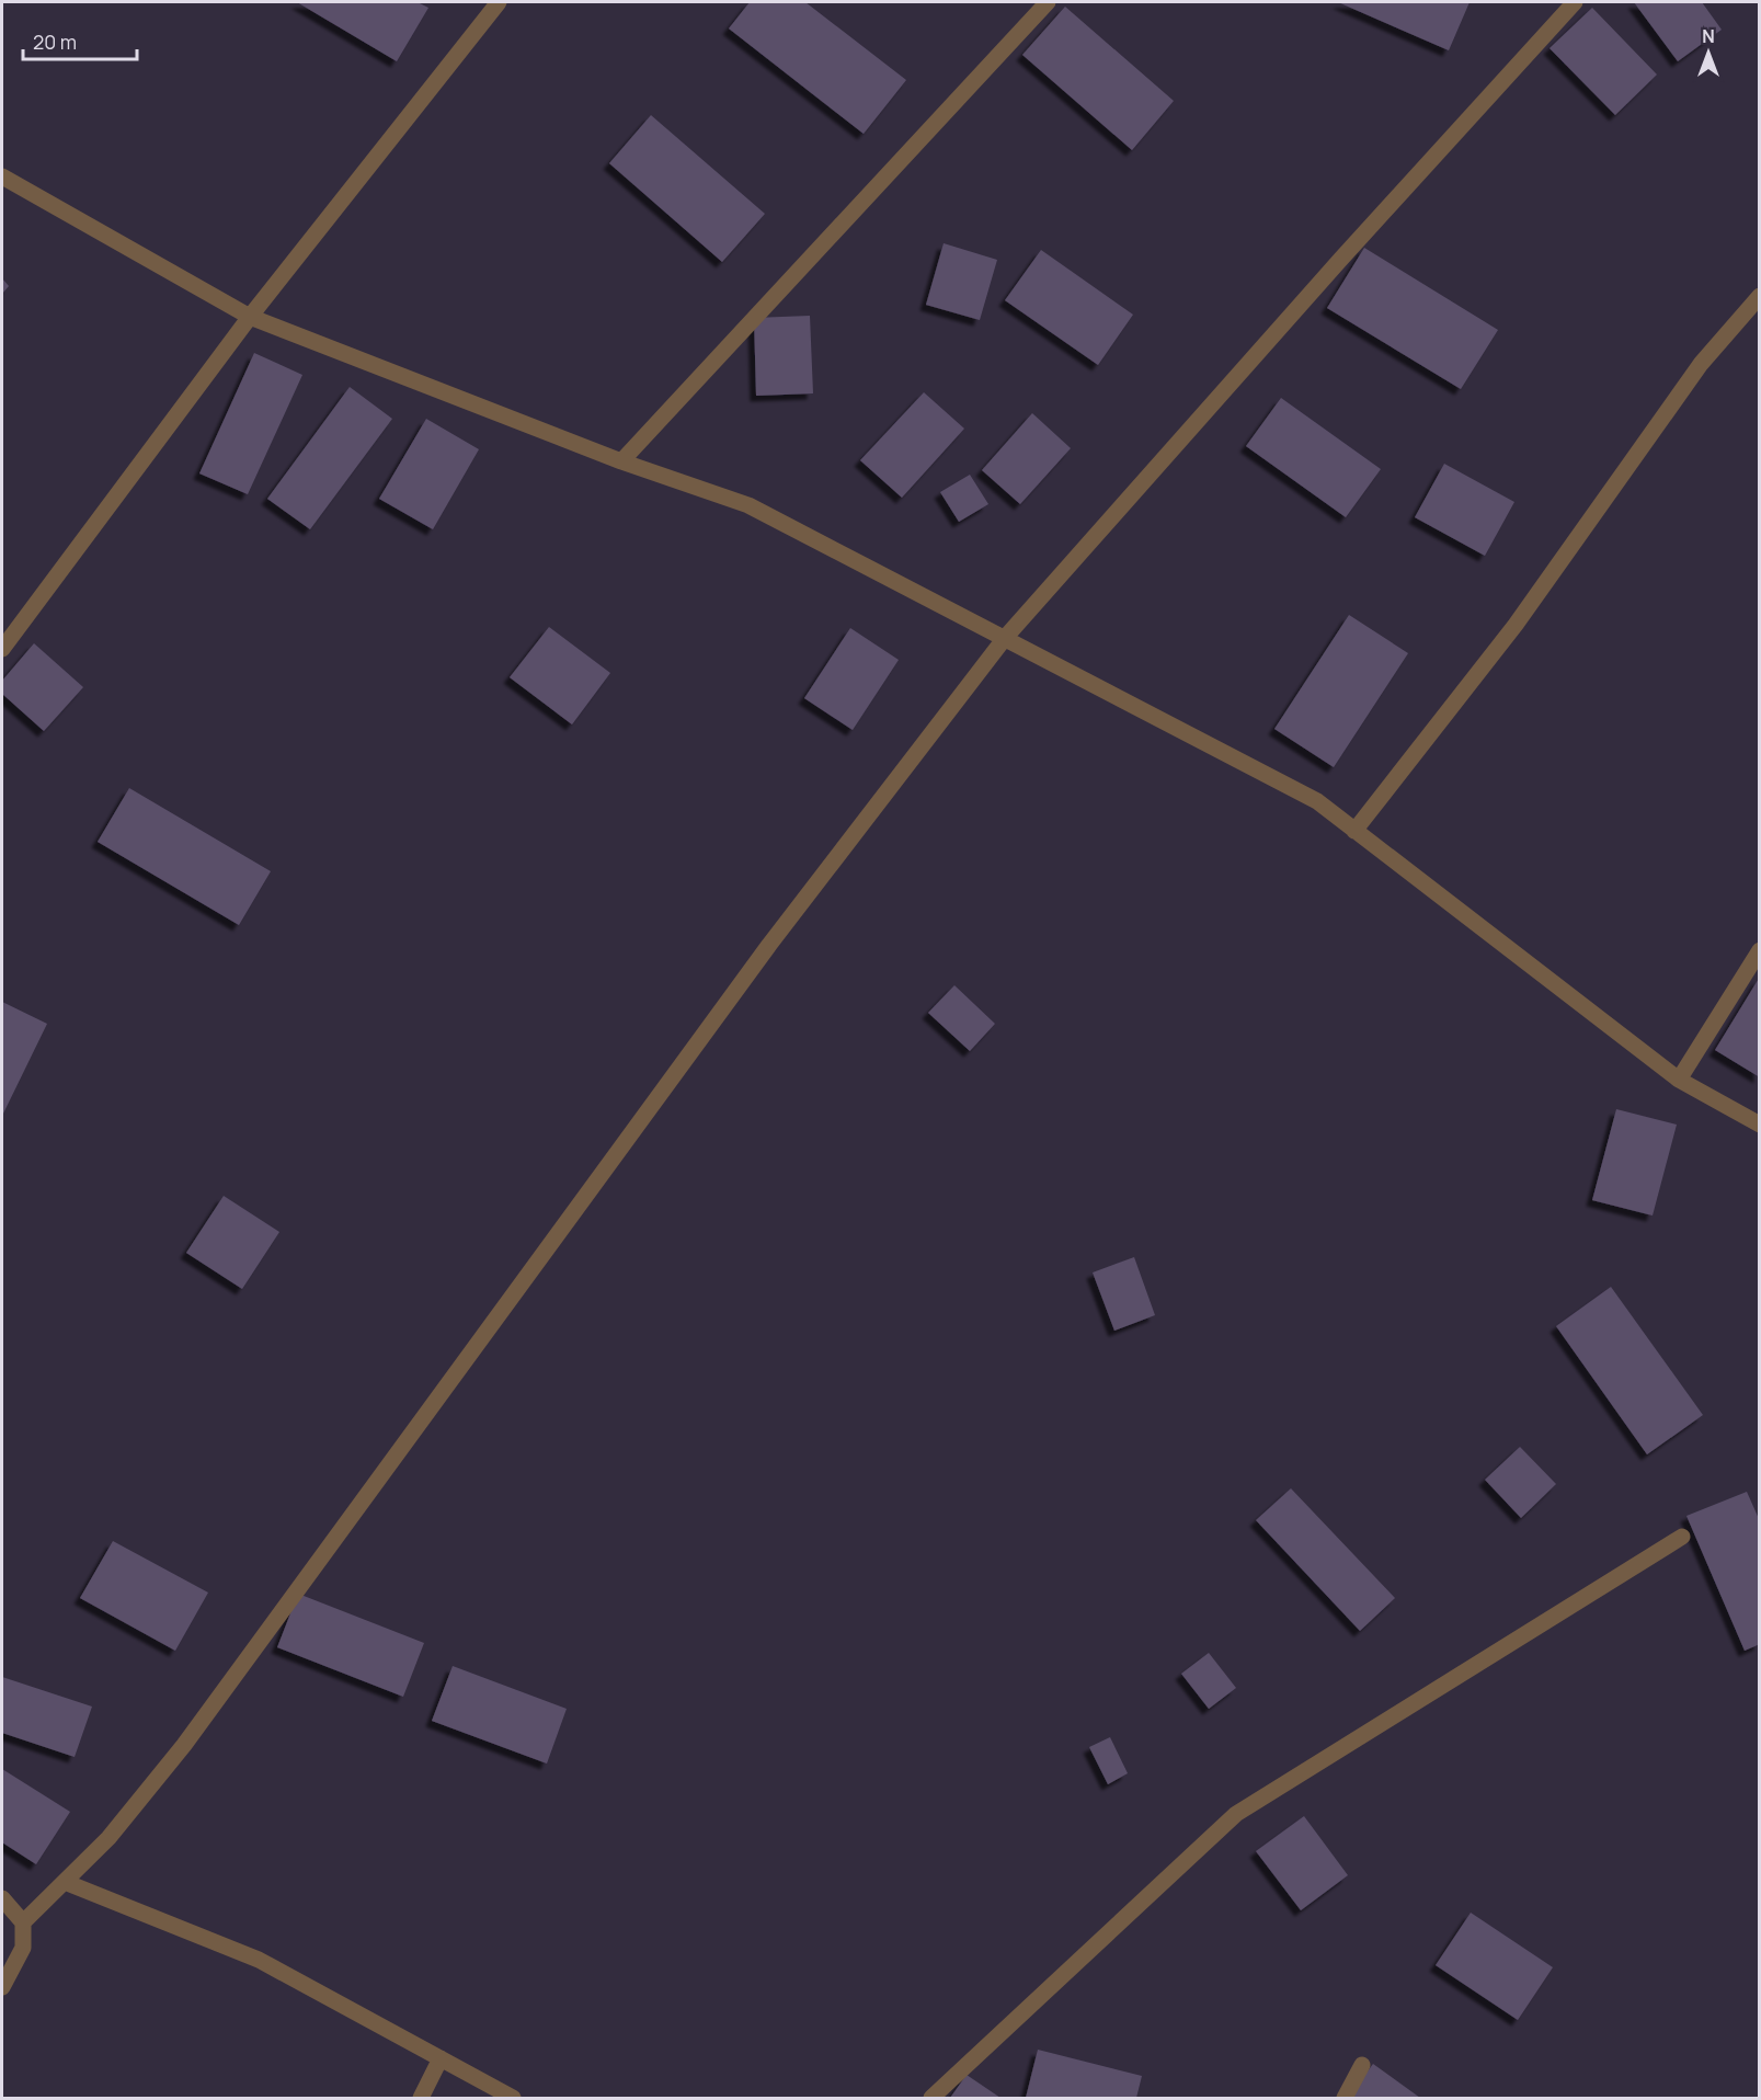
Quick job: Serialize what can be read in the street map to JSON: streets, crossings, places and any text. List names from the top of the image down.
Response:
{
  "scale_bar": "20 m",
  "north": "top"
}
